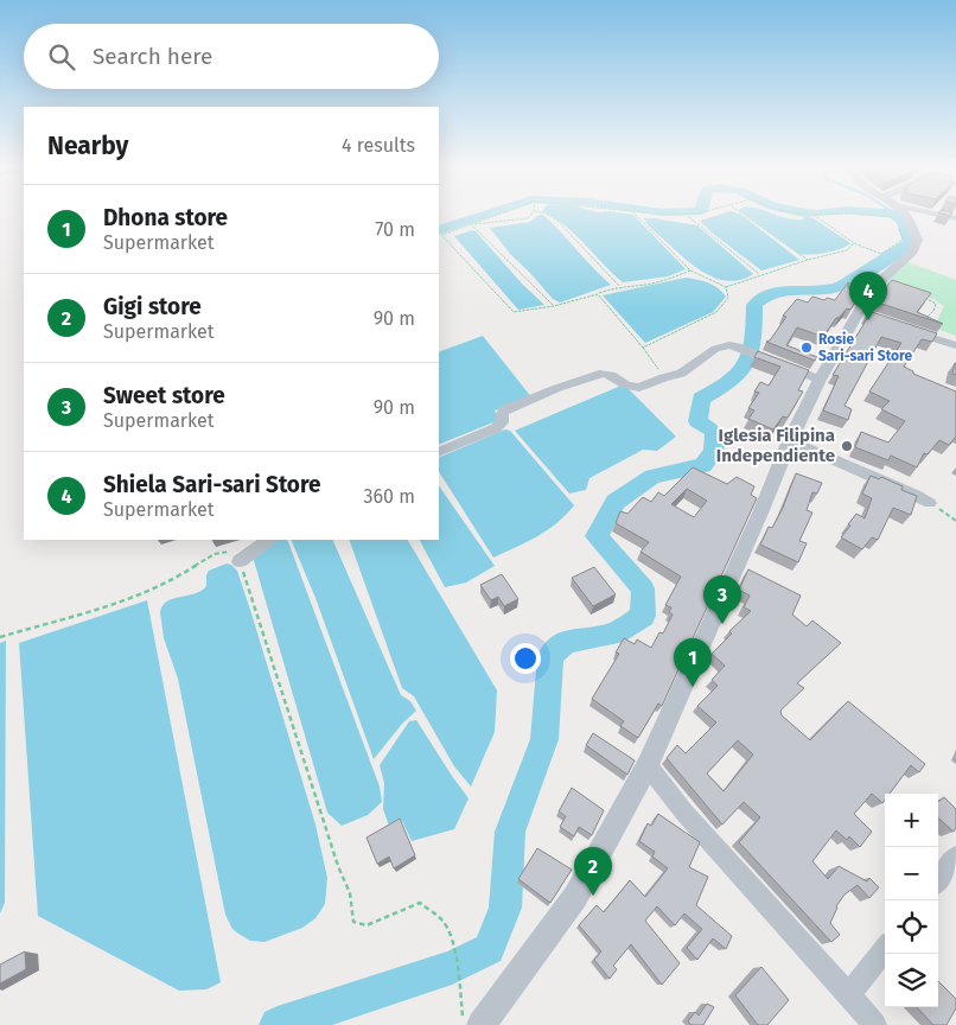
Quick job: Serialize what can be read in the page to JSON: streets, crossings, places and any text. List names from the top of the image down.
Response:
{
  "places": ["Rosie Sari-sari Store", "Iglesia Filipina Independiente"],
  "page": {
    "search": "Search here",
    "heading": ["Nearby", "4 results"],
    "list": [
      {
        "mark": "1",
        "name": "Dhona store",
        "note": "Supermarket",
        "value": "70 m"
      },
      {
        "mark": "2",
        "name": "Gigi store",
        "note": "Supermarket",
        "value": "90 m"
      },
      {
        "mark": "3",
        "name": "Sweet store",
        "note": "Supermarket",
        "value": "90 m"
      },
      {
        "mark": "4",
        "name": "Shiela Sari-sari Store",
        "note": "Supermarket",
        "value": "360 m"
      }
    ],
    "pins": [
      "4",
      "3",
      "1",
      "2"
    ],
    "map_buttons": ["+", "−"]
  }
}
